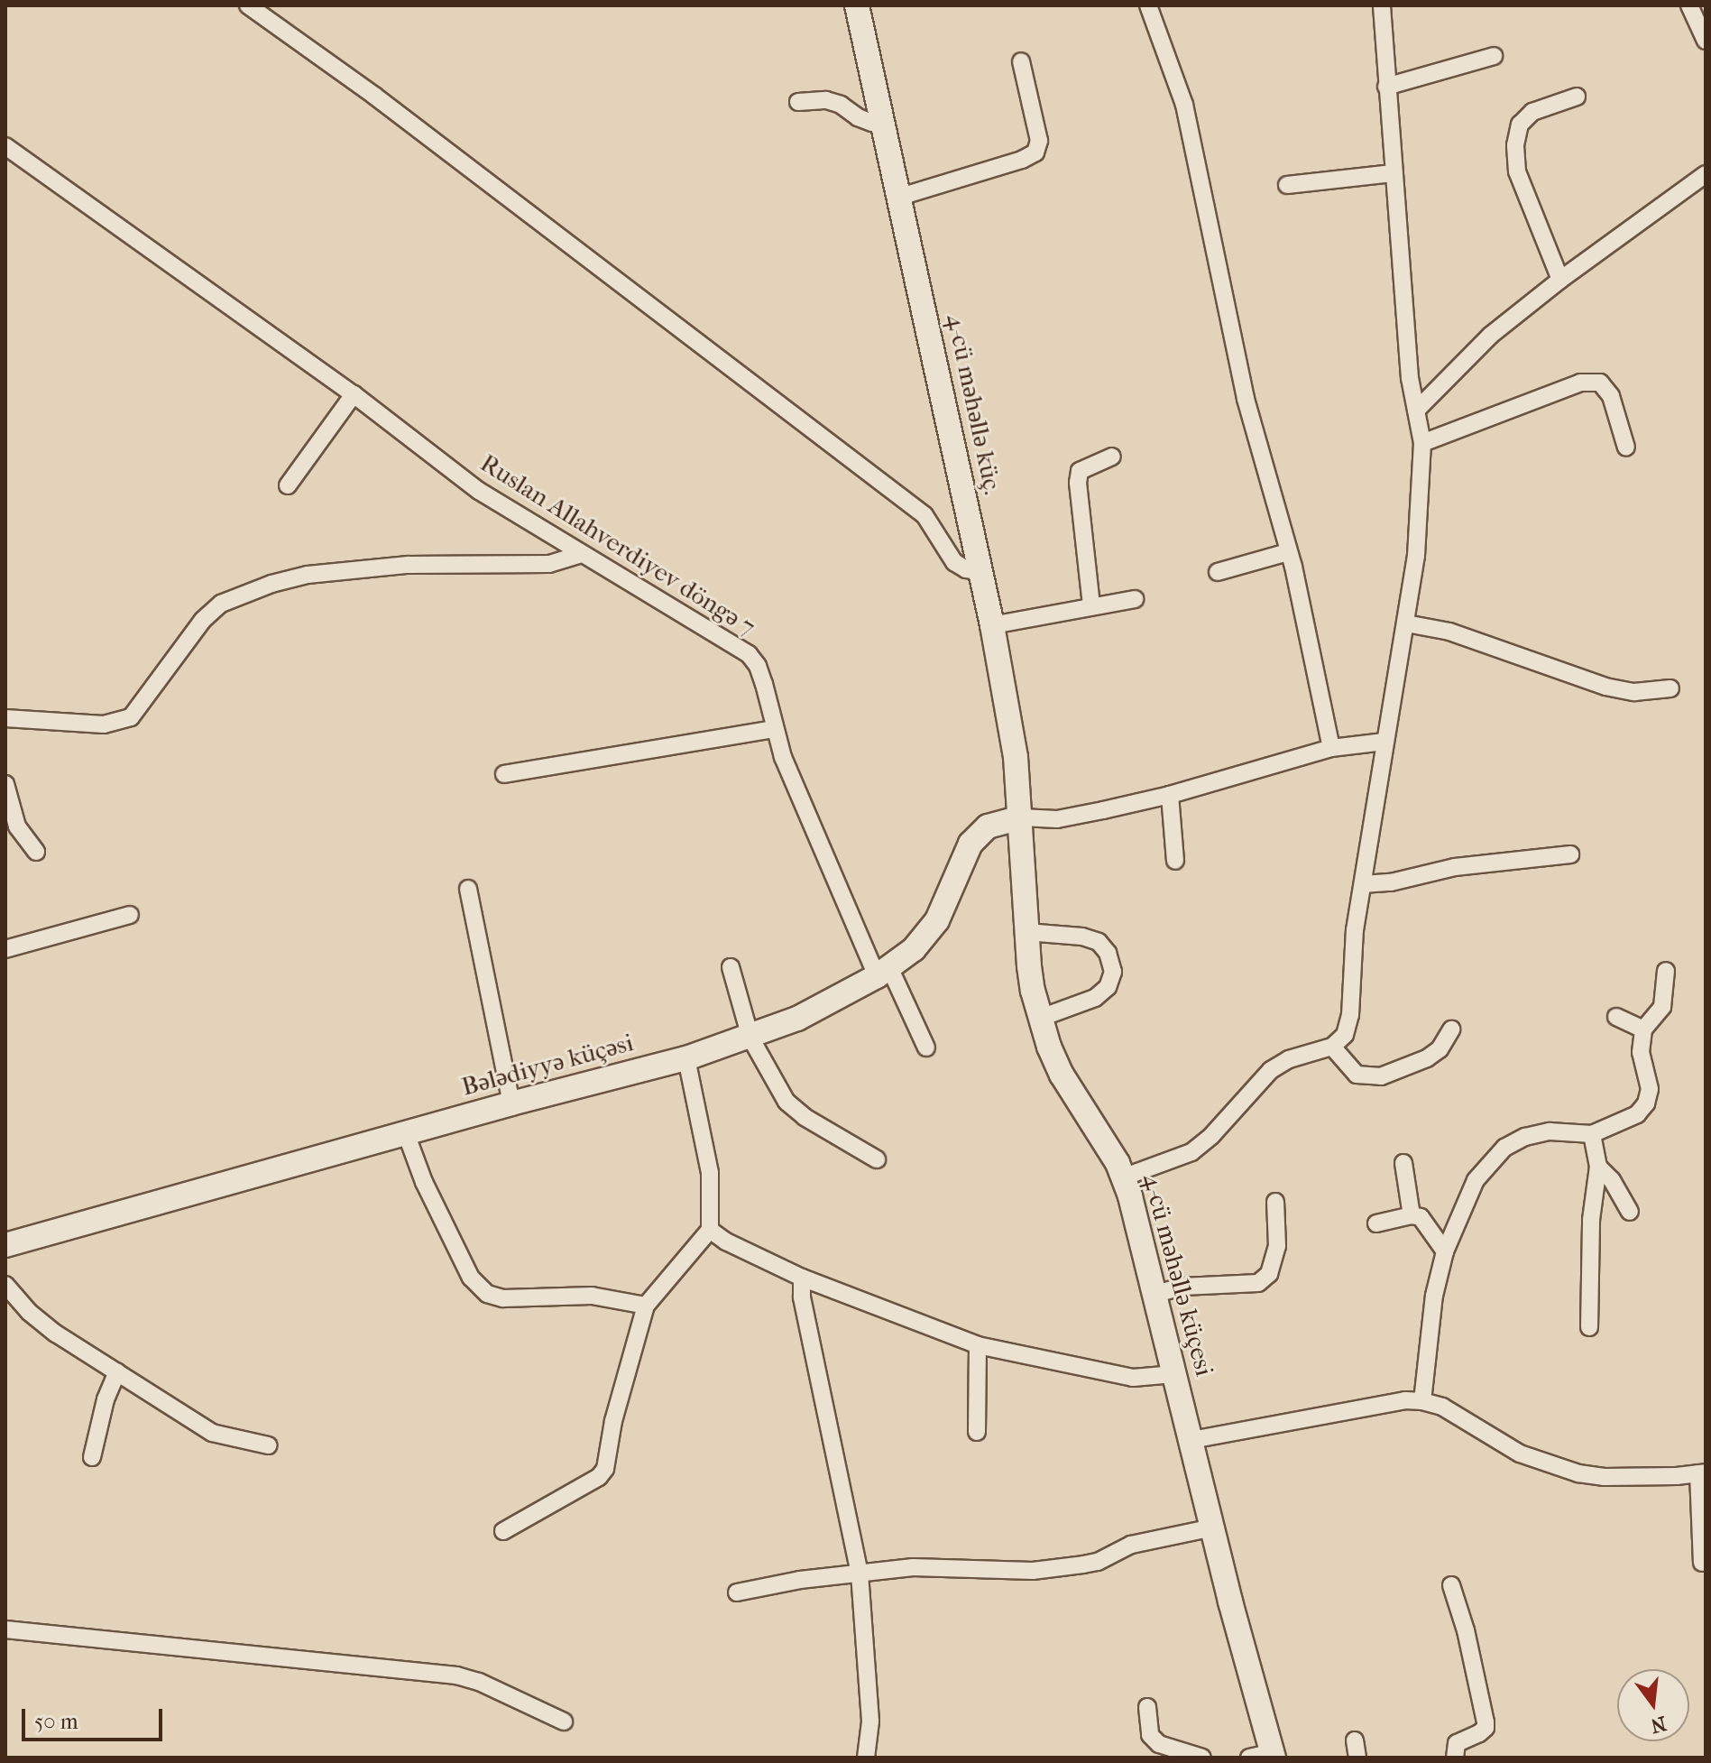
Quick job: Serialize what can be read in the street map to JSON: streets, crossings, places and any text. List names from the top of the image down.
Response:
{
  "streets": {
    "street": [
      "4-cü məhəllə küç.",
      "Ruslan Allahverdiyev döngə 7",
      "Bələdiyyə küçəsi",
      "4-cü məhəllə küçesi"
    ]
  },
  "crossings": [
    ["4-cü məhəllə küç.", "Bələdiyyə küçəsi"],
    ["4-cü məhəllə küç.", "4-cü məhəllə küçesi"],
    ["Ruslan Allahverdiyev döngə 7", "Bələdiyyə küçəsi"],
    ["Bələdiyyə küçəsi", "4-cü məhəllə küçesi"]
  ],
  "scale_bar": "50 m",
  "north": "bottom"
}
